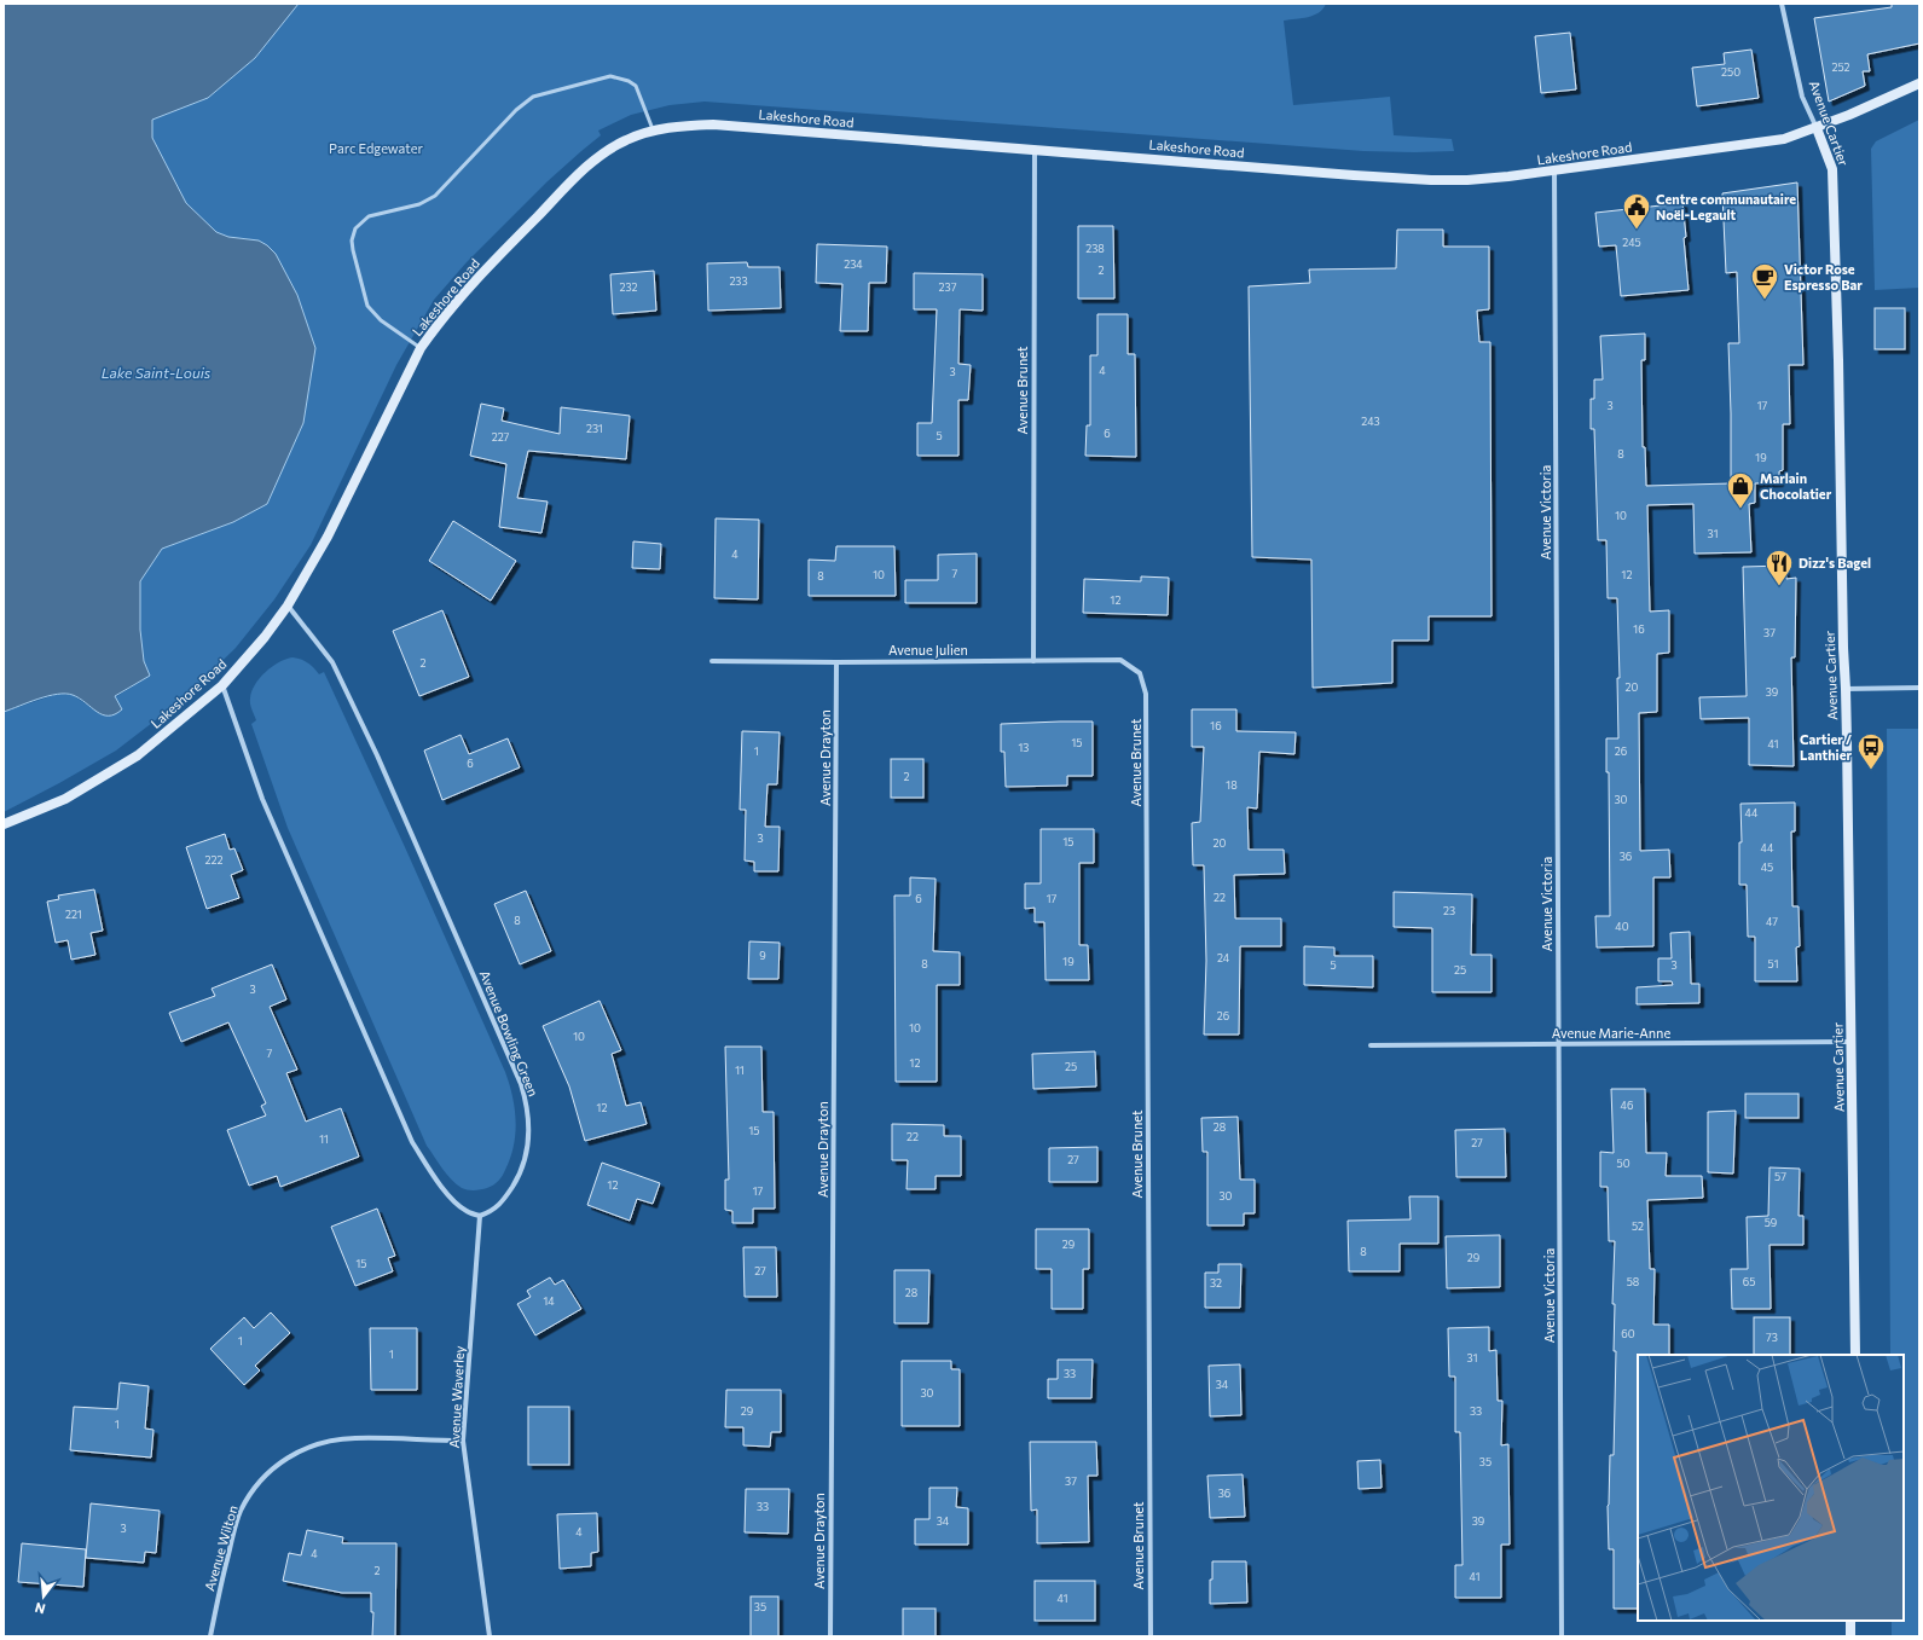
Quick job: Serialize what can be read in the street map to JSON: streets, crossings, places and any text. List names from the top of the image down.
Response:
{
  "streets": {
    "street": [
      "Lakeshore Road",
      "Avenue Cartier",
      "Avenue Brunet",
      "Avenue Victoria",
      "Avenue Julien",
      "Avenue Drayton",
      "Avenue Bowling Green",
      "Avenue Marie-Anne",
      "Avenue Waverley",
      "Avenue Wilton"
    ]
  },
  "crossings": [
    ["Lakeshore Road", "Avenue Cartier"],
    ["Lakeshore Road", "Avenue Brunet"],
    ["Lakeshore Road", "Avenue Victoria"],
    ["Lakeshore Road", "Avenue Bowling Green"],
    ["Avenue Cartier", "Avenue Marie-Anne"],
    ["Avenue Brunet", "Avenue Julien"],
    ["Avenue Victoria", "Avenue Marie-Anne"],
    ["Avenue Julien", "Avenue Drayton"],
    ["Avenue Bowling Green", "Avenue Waverley"],
    ["Avenue Waverley", "Avenue Wilton"]
  ],
  "water": ["Lake Saint-Louis"],
  "parks": ["Parc Edgewater"],
  "places": {
    "public building": ["Centre communautaire Noël-Legault"],
    "cafe": ["Victor Rose Espresso Bar"],
    "shop": ["Marlain Chocolatier"],
    "restaurant": ["Dizz's Bagel"],
    "bus stop": ["Cartier / Lanthier"]
  },
  "house_numbers": [
    "252",
    "250",
    "245",
    "238",
    "234",
    "2",
    "233",
    "232",
    "237",
    "4",
    "3",
    "3",
    "17",
    "243",
    "231",
    "6",
    "5",
    "227",
    "8",
    "19",
    "10",
    "31",
    "4",
    "7",
    "10",
    "12",
    "8",
    "12",
    "16",
    "37",
    "2",
    "20",
    "39",
    "16",
    "15",
    "41",
    "13",
    "1",
    "26",
    "6",
    "2",
    "18",
    "30",
    "44",
    "3",
    "15",
    "20",
    "44",
    "36",
    "222",
    "45",
    "22",
    "6",
    "17",
    "23",
    "221",
    "8",
    "47",
    "40",
    "9",
    "24",
    "19",
    "8",
    "51",
    "5",
    "3",
    "25",
    "3",
    "26",
    "10",
    "10",
    "7",
    "12",
    "25",
    "11",
    "46",
    "12",
    "28",
    "15",
    "22",
    "11",
    "27",
    "27",
    "50",
    "57",
    "12",
    "17",
    "30",
    "59",
    "52",
    "29",
    "8",
    "29",
    "15",
    "27",
    "58",
    "65",
    "32",
    "28",
    "14",
    "60",
    "73",
    "1",
    "1",
    "31",
    "33",
    "34",
    "30",
    "29",
    "33",
    "1",
    "35",
    "37",
    "36",
    "33",
    "34",
    "39",
    "3",
    "4",
    "4",
    "2",
    "41",
    "41",
    "35"
  ],
  "north": "bottom"
}
